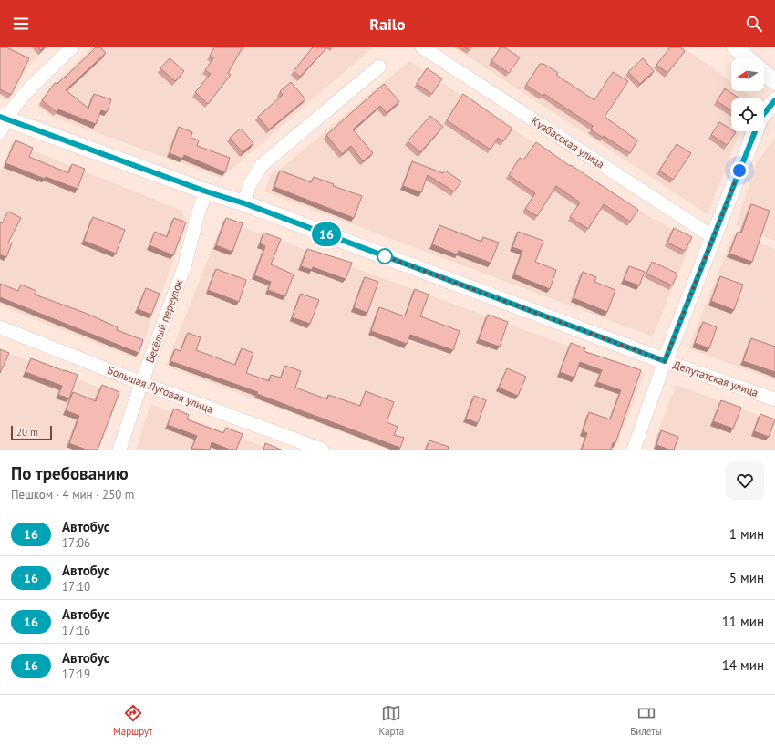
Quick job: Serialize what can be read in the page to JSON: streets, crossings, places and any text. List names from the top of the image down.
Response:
{
  "streets": {
    "street": [
      "Кузбасская улица",
      "Весёлый переулок",
      "Депутатская улица",
      "Большая Луговая улица"
    ]
  },
  "crossings": [
    ["Весёлый переулок", "Депутатская улица"],
    ["Весёлый переулок", "Большая Луговая улица"]
  ],
  "lines": ["bus line 16"],
  "scale_bar": "20 m",
  "north": "left",
  "page": {
    "header": "Railo",
    "on_map": "16",
    "scale": "20 m",
    "heading": ["По требованию", "Пешком · 4 мин · 250 m"],
    "list": [
      {
        "mark": "16",
        "name": "Автобус",
        "note": "17:06",
        "value": "1 мин"
      },
      {
        "mark": "16",
        "name": "Автобус",
        "note": "17:10",
        "value": "5 мин"
      },
      {
        "mark": "16",
        "name": "Автобус",
        "note": "17:16",
        "value": "11 мин"
      },
      {
        "mark": "16",
        "name": "Автобус",
        "note": "17:19",
        "value": "14 мин"
      }
    ],
    "tabs": ["Маршрут", "Карта", "Билеты"]
  }
}
